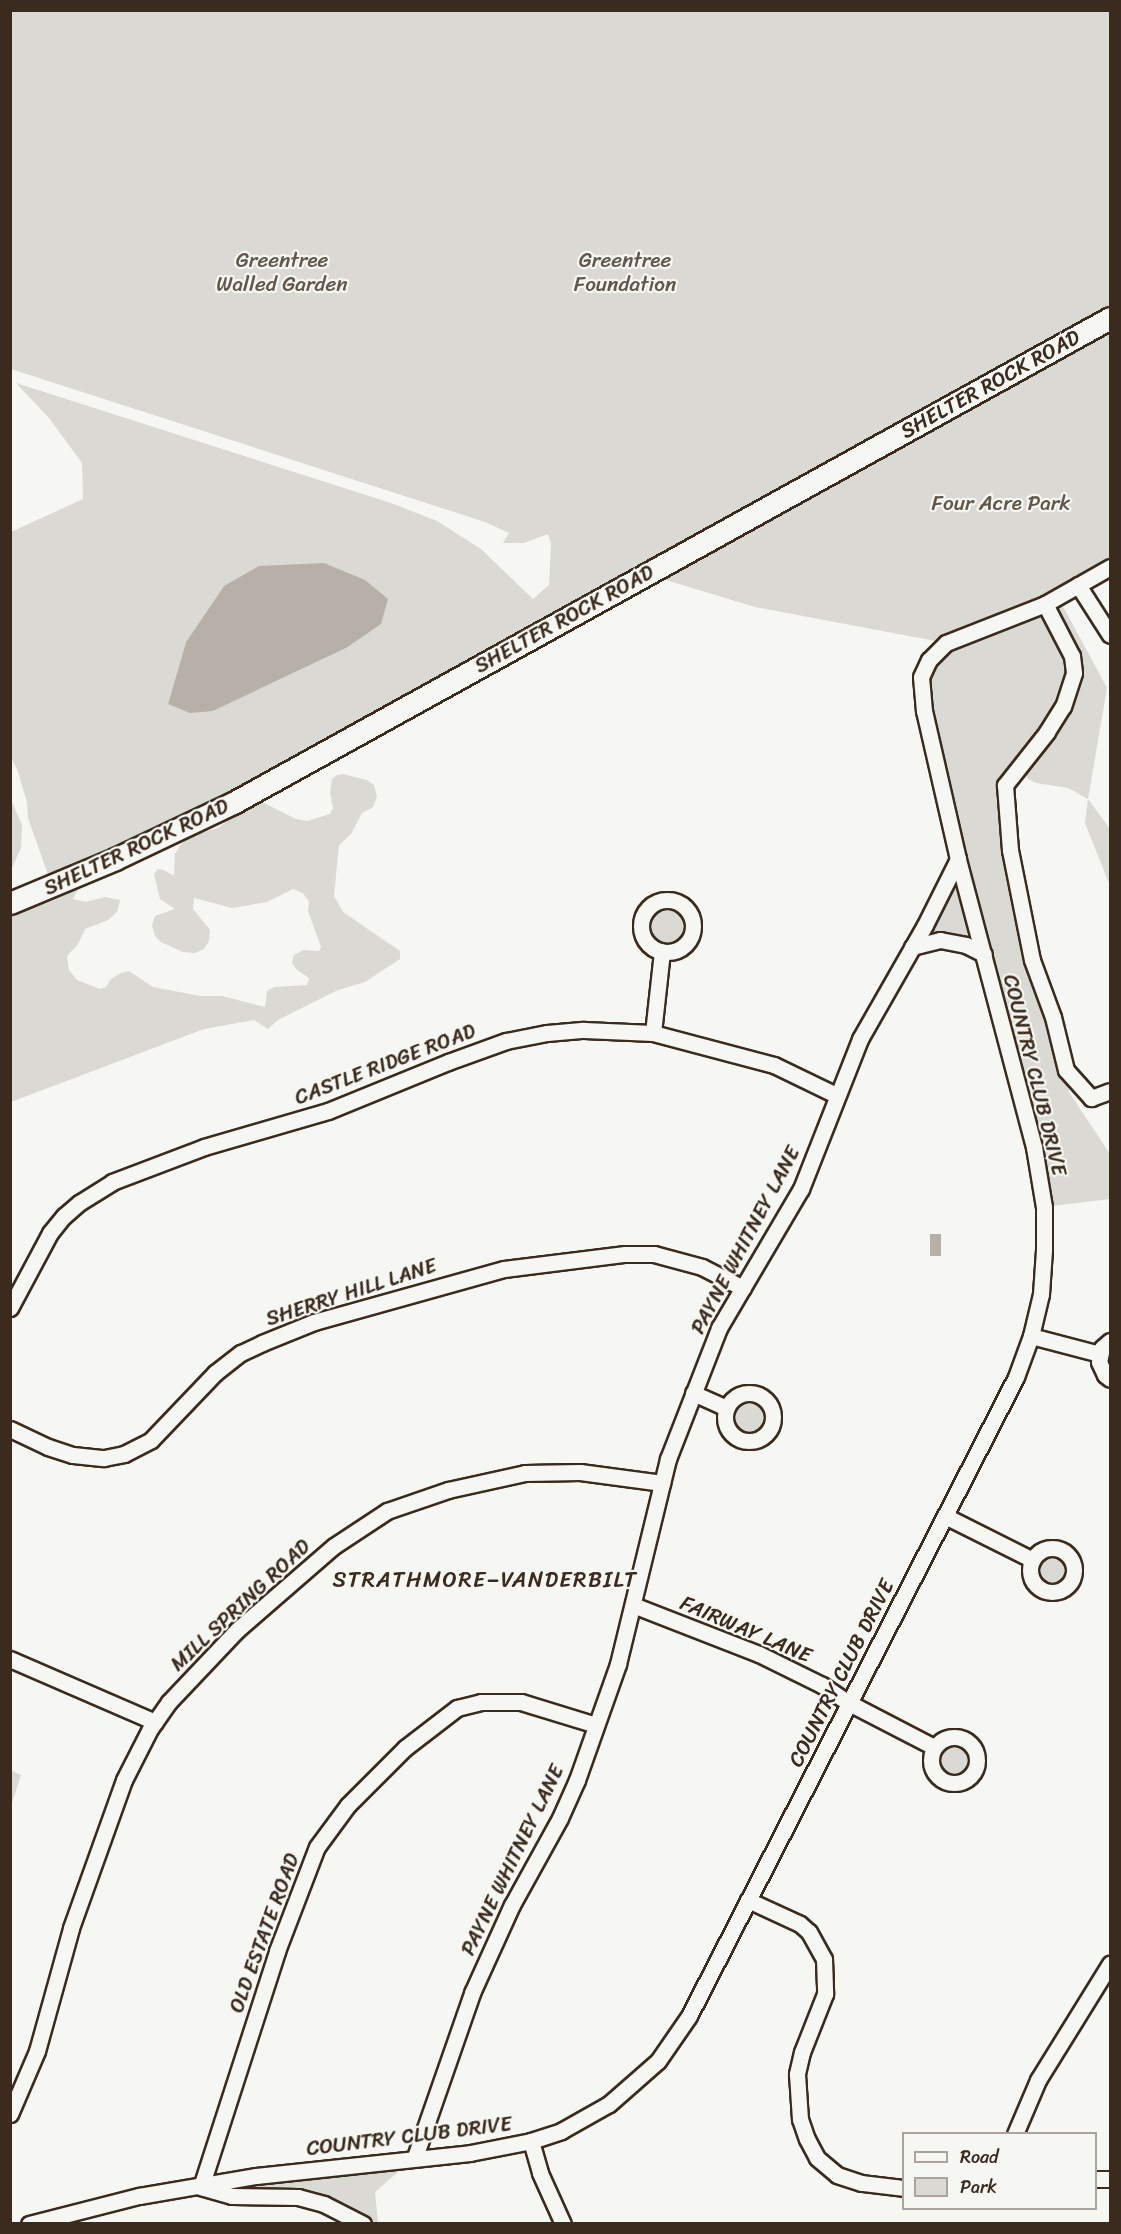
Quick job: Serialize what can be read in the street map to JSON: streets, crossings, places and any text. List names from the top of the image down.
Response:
{
  "streets": {
    "main road": ["SHELTER ROCK ROAD"],
    "street": [
      "CASTLE RIDGE ROAD",
      "COUNTRY CLUB DRIVE",
      "PAYNE WHITNEY LANE",
      "SHERRY HILL LANE",
      "MILL SPRING ROAD",
      "FAIRWAY LANE",
      "OLD ESTATE ROAD"
    ]
  },
  "crossings": [
    ["CASTLE RIDGE ROAD", "PAYNE WHITNEY LANE"],
    ["COUNTRY CLUB DRIVE", "PAYNE WHITNEY LANE"],
    ["COUNTRY CLUB DRIVE", "FAIRWAY LANE"],
    ["COUNTRY CLUB DRIVE", "OLD ESTATE ROAD"],
    ["PAYNE WHITNEY LANE", "SHERRY HILL LANE"],
    ["PAYNE WHITNEY LANE", "MILL SPRING ROAD"],
    ["PAYNE WHITNEY LANE", "FAIRWAY LANE"],
    ["PAYNE WHITNEY LANE", "OLD ESTATE ROAD"]
  ],
  "districts": ["STRATHMORE–VANDERBILT"],
  "parks": ["Greentree Walled Garden", "Greentree Foundation", "Four Acre Park"],
  "legend": ["Road", "Park"]
}
